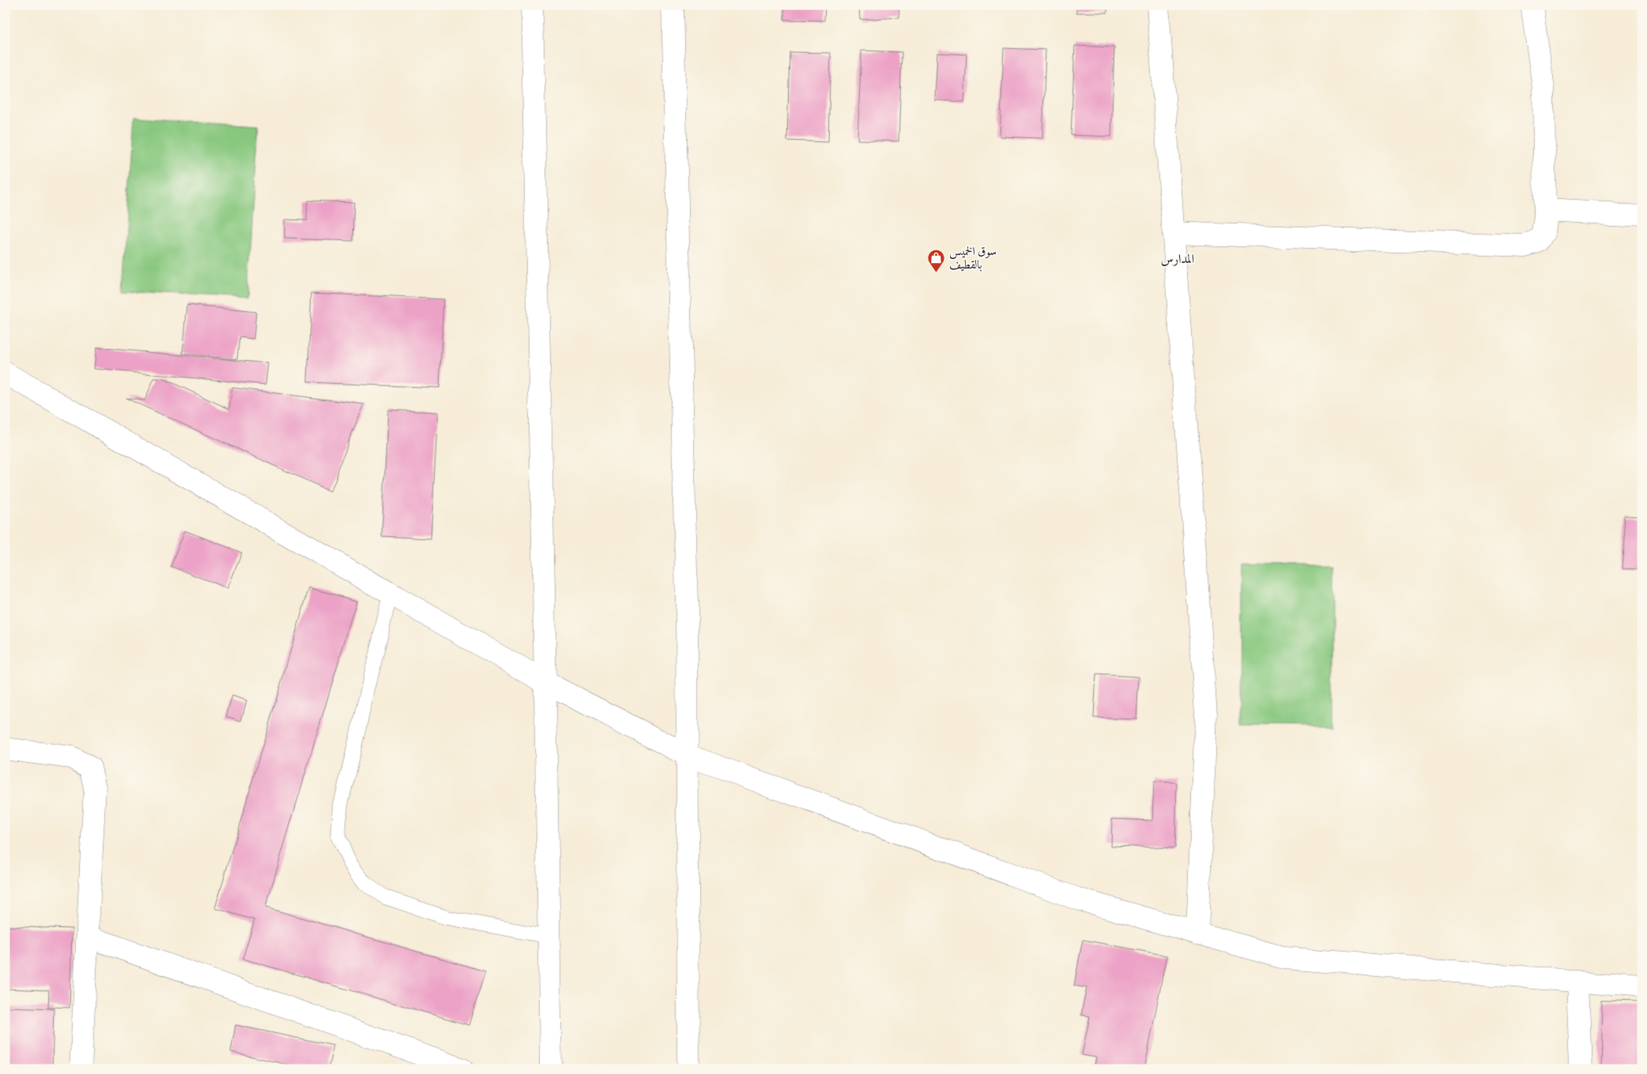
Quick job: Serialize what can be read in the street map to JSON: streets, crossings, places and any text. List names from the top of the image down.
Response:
{
  "districts": ["المدارس"],
  "places": {
    "shop": ["سوق الخميس بالقطيف"]
  }
}
